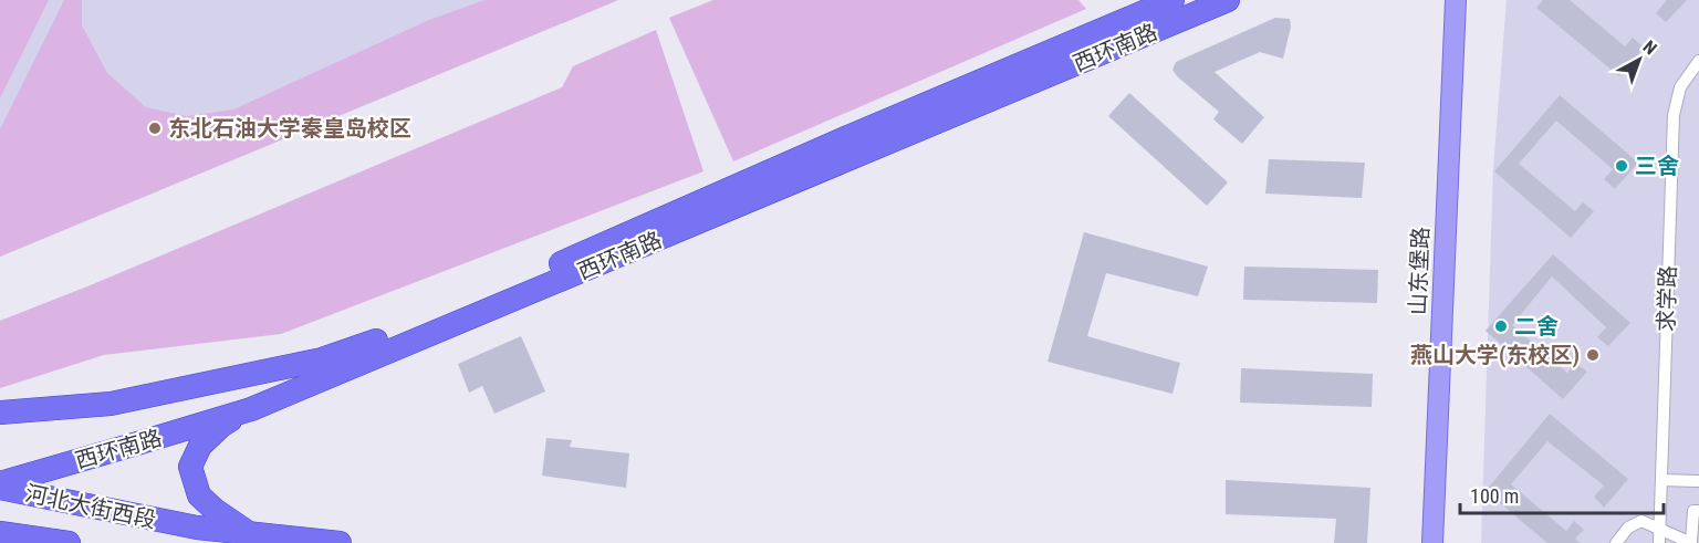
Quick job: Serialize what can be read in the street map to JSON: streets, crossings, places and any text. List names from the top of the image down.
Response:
{
  "streets": {
    "highway": ["西环南路", "河北大街西段"],
    "main road": ["山东堡路"],
    "street": ["求学路"]
  },
  "crossings": [
    ["西环南路", "河北大街西段"]
  ],
  "places": [
    "东北石油大学秦皇岛校区",
    "三舍",
    "二舍",
    "燕山大学(东校区)"
  ],
  "scale_bar": "100 m",
  "north": "top right"
}
